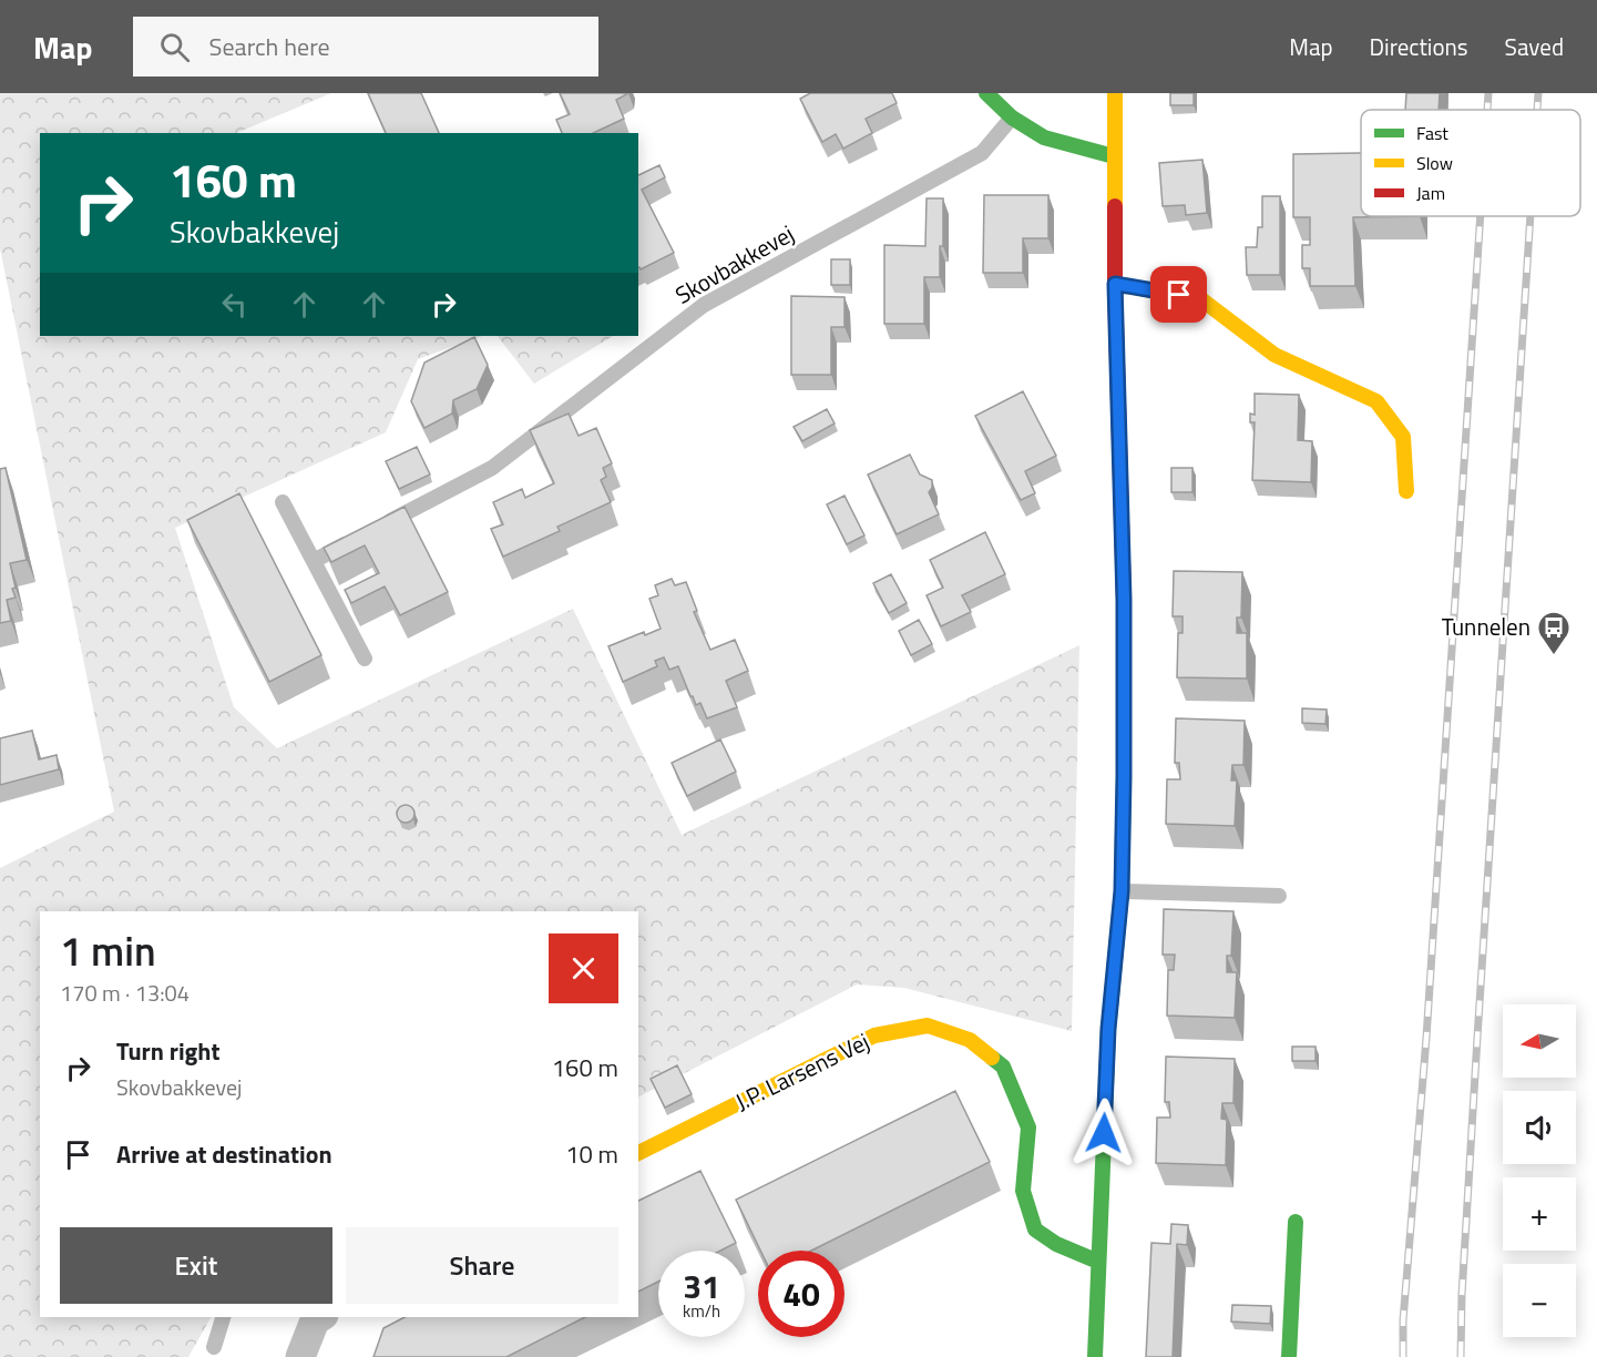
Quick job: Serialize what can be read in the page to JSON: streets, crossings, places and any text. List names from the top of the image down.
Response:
{
  "streets": {
    "street": ["J.P. Larsens Vej"],
    "lane": ["Skovbakkevej"]
  },
  "places": {
    "bus stop": ["Tunnelen"]
  },
  "legend": ["Fast", "Slow", "Jam"],
  "north": "left",
  "page": {
    "header": "Map",
    "search": "Search here",
    "nav": ["Map", "Directions", "Saved"],
    "turn": ["160 m", "Skovbakkevej"],
    "heading": ["1 min", "170 m · 13:04"],
    "map_buttons": ["+", "−"],
    "list": [
      {
        "name": "Turn right",
        "note": "Skovbakkevej",
        "value": "160 m"
      },
      {
        "name": "Arrive at destination",
        "value": "10 m"
      }
    ],
    "buttons": ["Exit", "Share"],
    "speed": "31 km/h",
    "limit": "40"
  }
}
